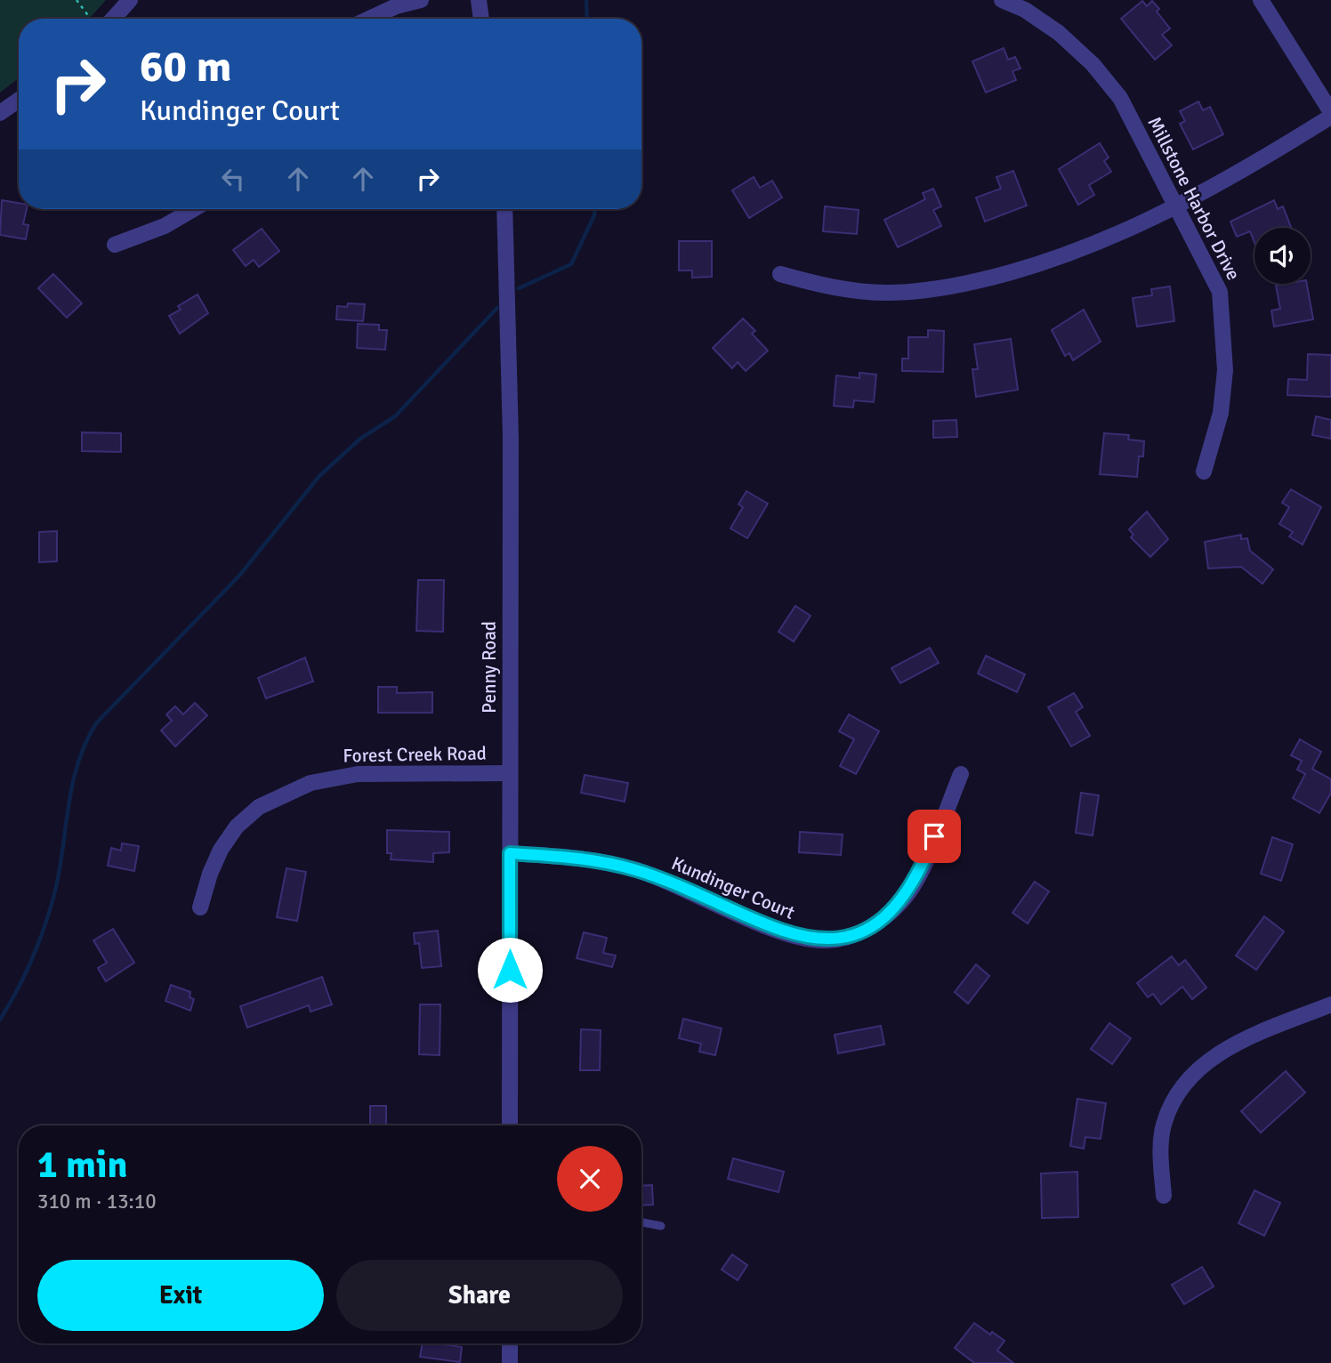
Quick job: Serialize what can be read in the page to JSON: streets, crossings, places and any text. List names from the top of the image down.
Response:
{
  "streets": {
    "street": [
      "Millstone Harbor Drive",
      "Penny Road",
      "Forest Creek Road",
      "Kundinger Court"
    ]
  },
  "crossings": [
    ["Penny Road", "Forest Creek Road"],
    ["Penny Road", "Kundinger Court"]
  ],
  "page": {
    "turn": ["60 m", "Kundinger Court"],
    "heading": ["1 min", "310 m · 13:10"],
    "buttons": ["Exit", "Share"]
  }
}
